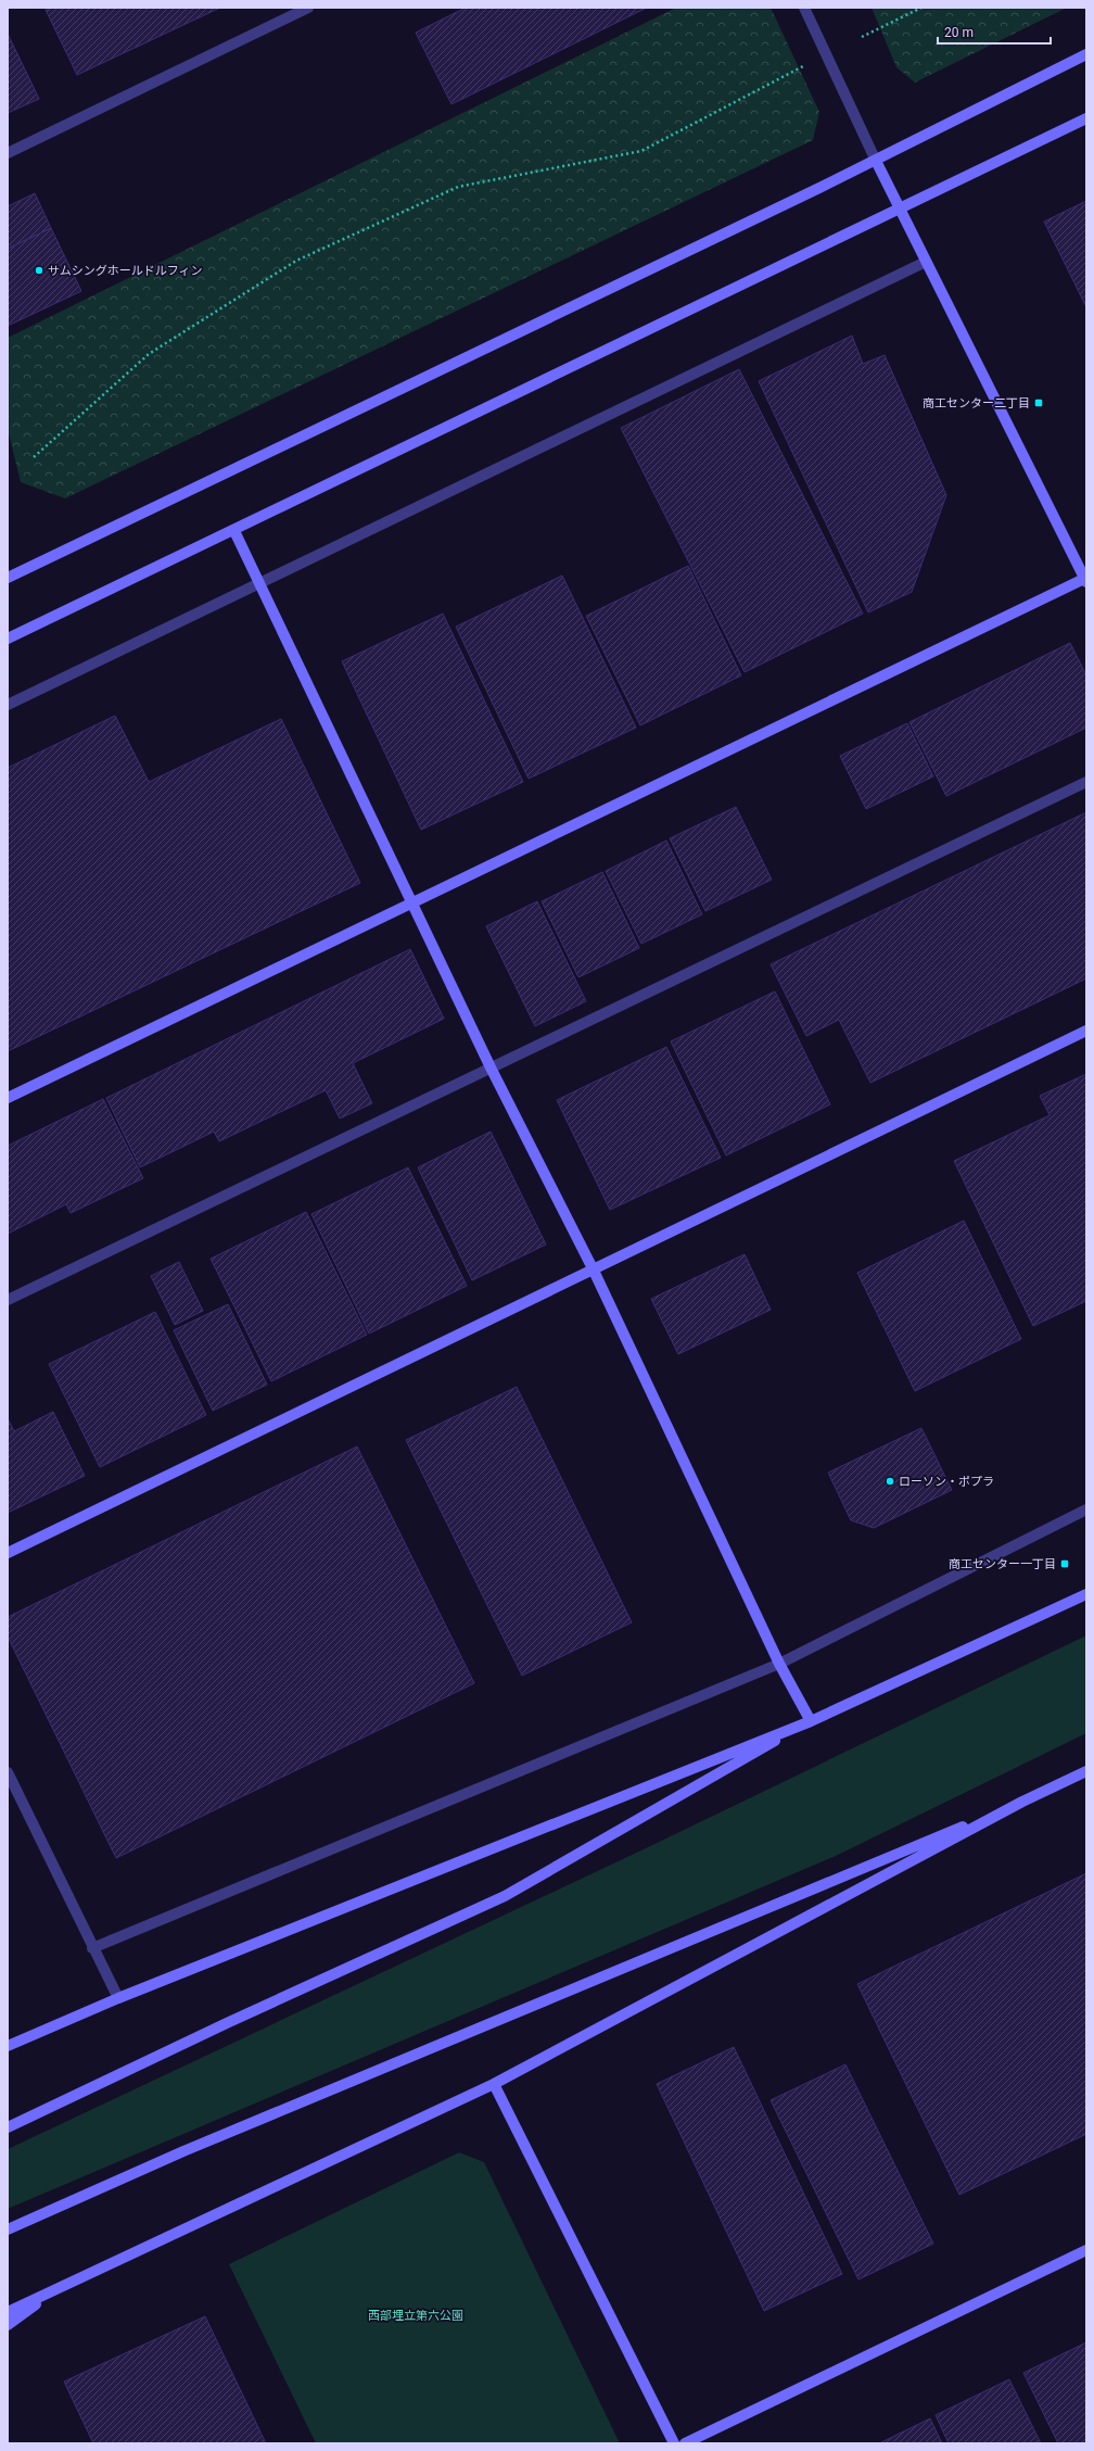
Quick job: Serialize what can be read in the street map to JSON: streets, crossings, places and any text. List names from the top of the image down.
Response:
{
  "parks": ["西部埋立第六公園"],
  "places": {
    "other": ["サムシングホールドルフィン", "ローソン・ポプラ"],
    "transit": ["商工センター二丁目", "商工センター一丁目"]
  },
  "scale_bar": "20 m"
}
